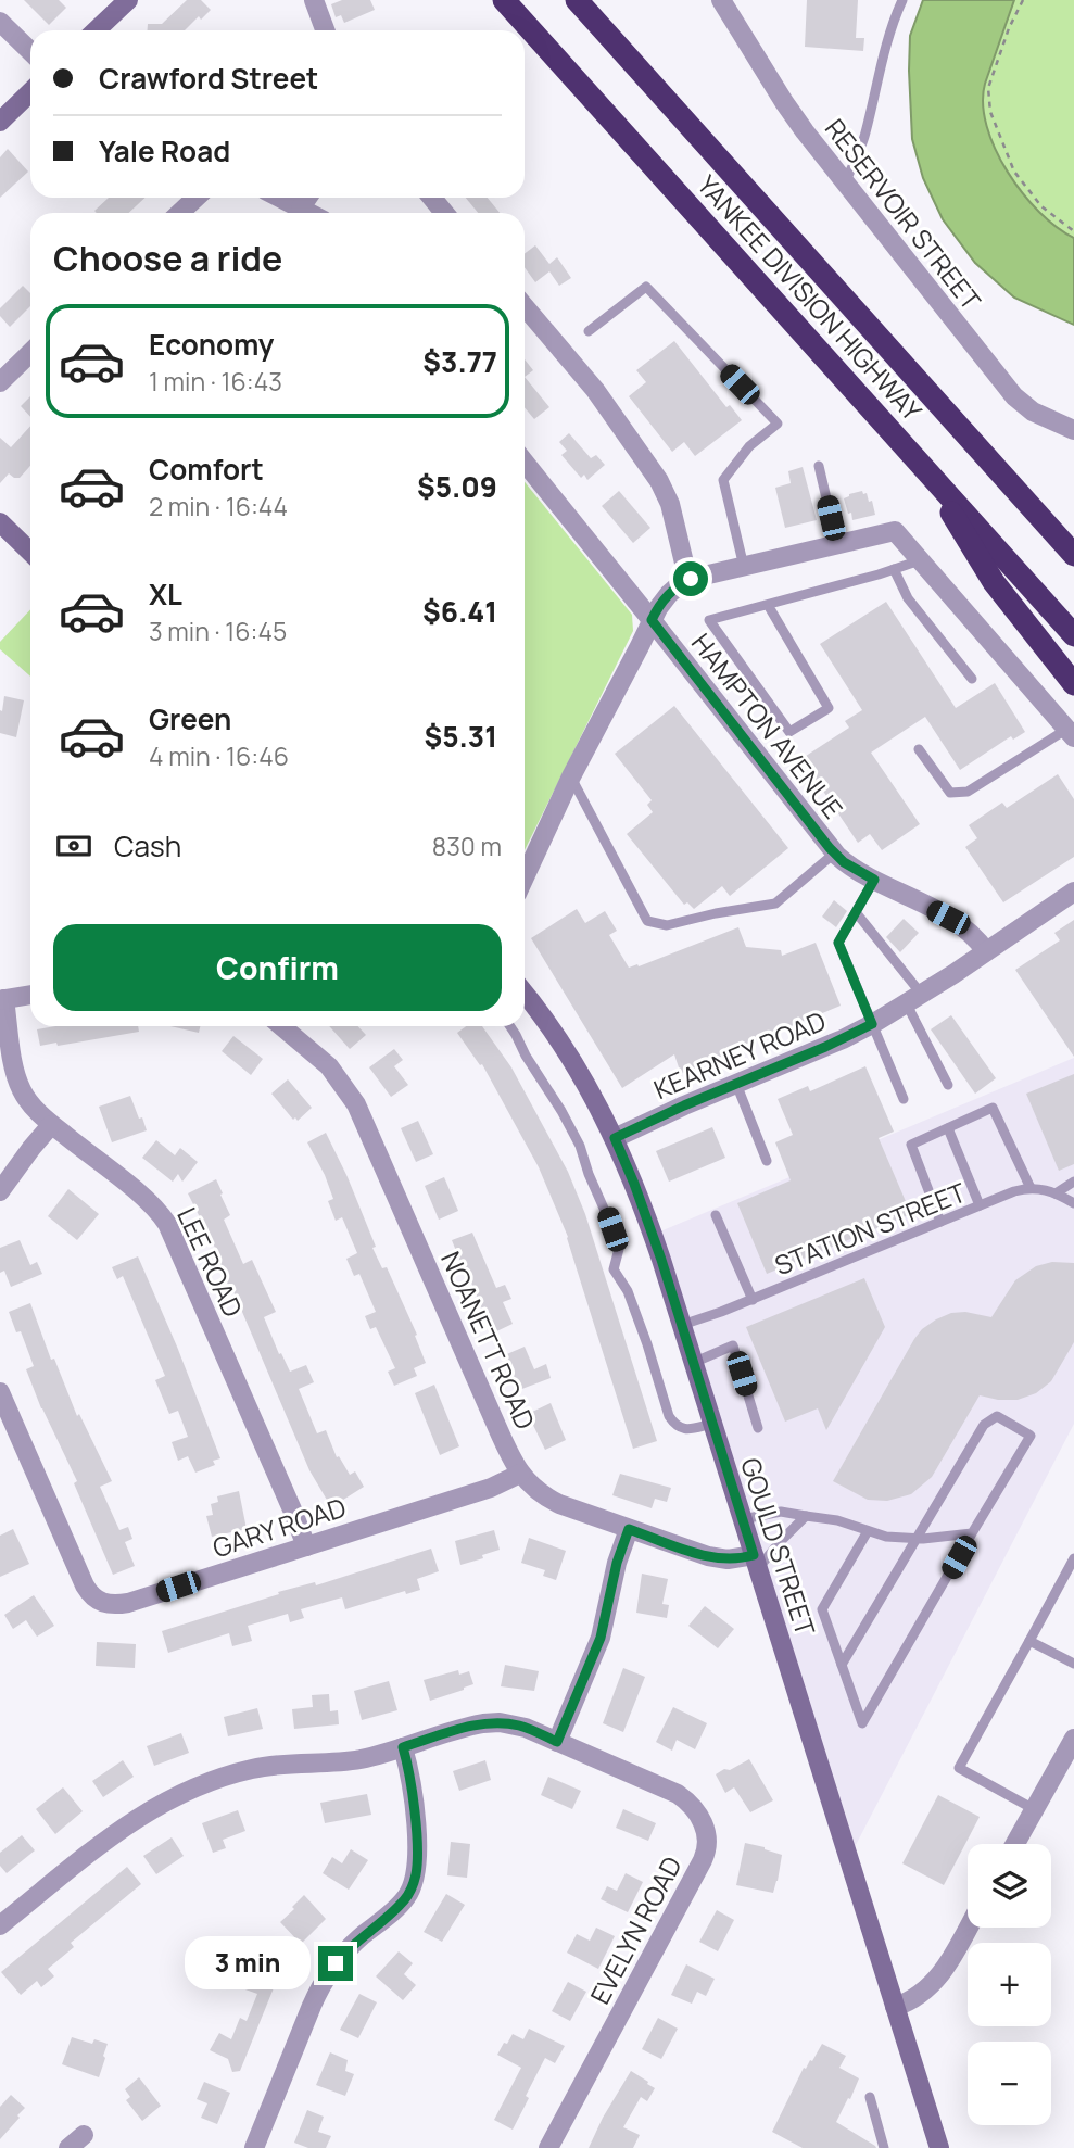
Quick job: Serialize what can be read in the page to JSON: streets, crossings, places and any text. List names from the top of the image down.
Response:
{
  "streets": {
    "highway": ["YANKEE DIVISION HIGHWAY"],
    "main road": ["GOULD STREET"],
    "street": [
      "RESERVOIR STREET",
      "HAMPTON AVENUE",
      "KEARNEY ROAD",
      "LEE ROAD",
      "NOANETT ROAD",
      "GARY ROAD",
      "EVELYN ROAD"
    ],
    "lane": ["STATION STREET"]
  },
  "crossings": [
    ["HAMPTON AVENUE", "KEARNEY ROAD"],
    ["KEARNEY ROAD", "GOULD STREET"],
    ["STATION STREET", "GOULD STREET"],
    ["LEE ROAD", "GARY ROAD"],
    ["NOANETT ROAD", "GARY ROAD"],
    ["NOANETT ROAD", "GOULD STREET"]
  ],
  "page": {
    "banner": ["Crawford Street", "Yale Road"],
    "heading": "Choose a ride",
    "list": [
      {
        "name": "Economy",
        "note": "1 min · 16:43",
        "value": "$3.77"
      },
      {
        "name": "Comfort",
        "note": "2 min · 16:44",
        "value": "$5.09"
      },
      {
        "name": "XL",
        "note": "3 min · 16:45",
        "value": "$6.41"
      },
      {
        "name": "Green",
        "note": "4 min · 16:46",
        "value": "$5.31"
      }
    ],
    "pay": ["Cash", "830 m"],
    "buttons": "Confirm",
    "map_buttons": ["+", "−"],
    "bubble": "3 min"
  }
}
